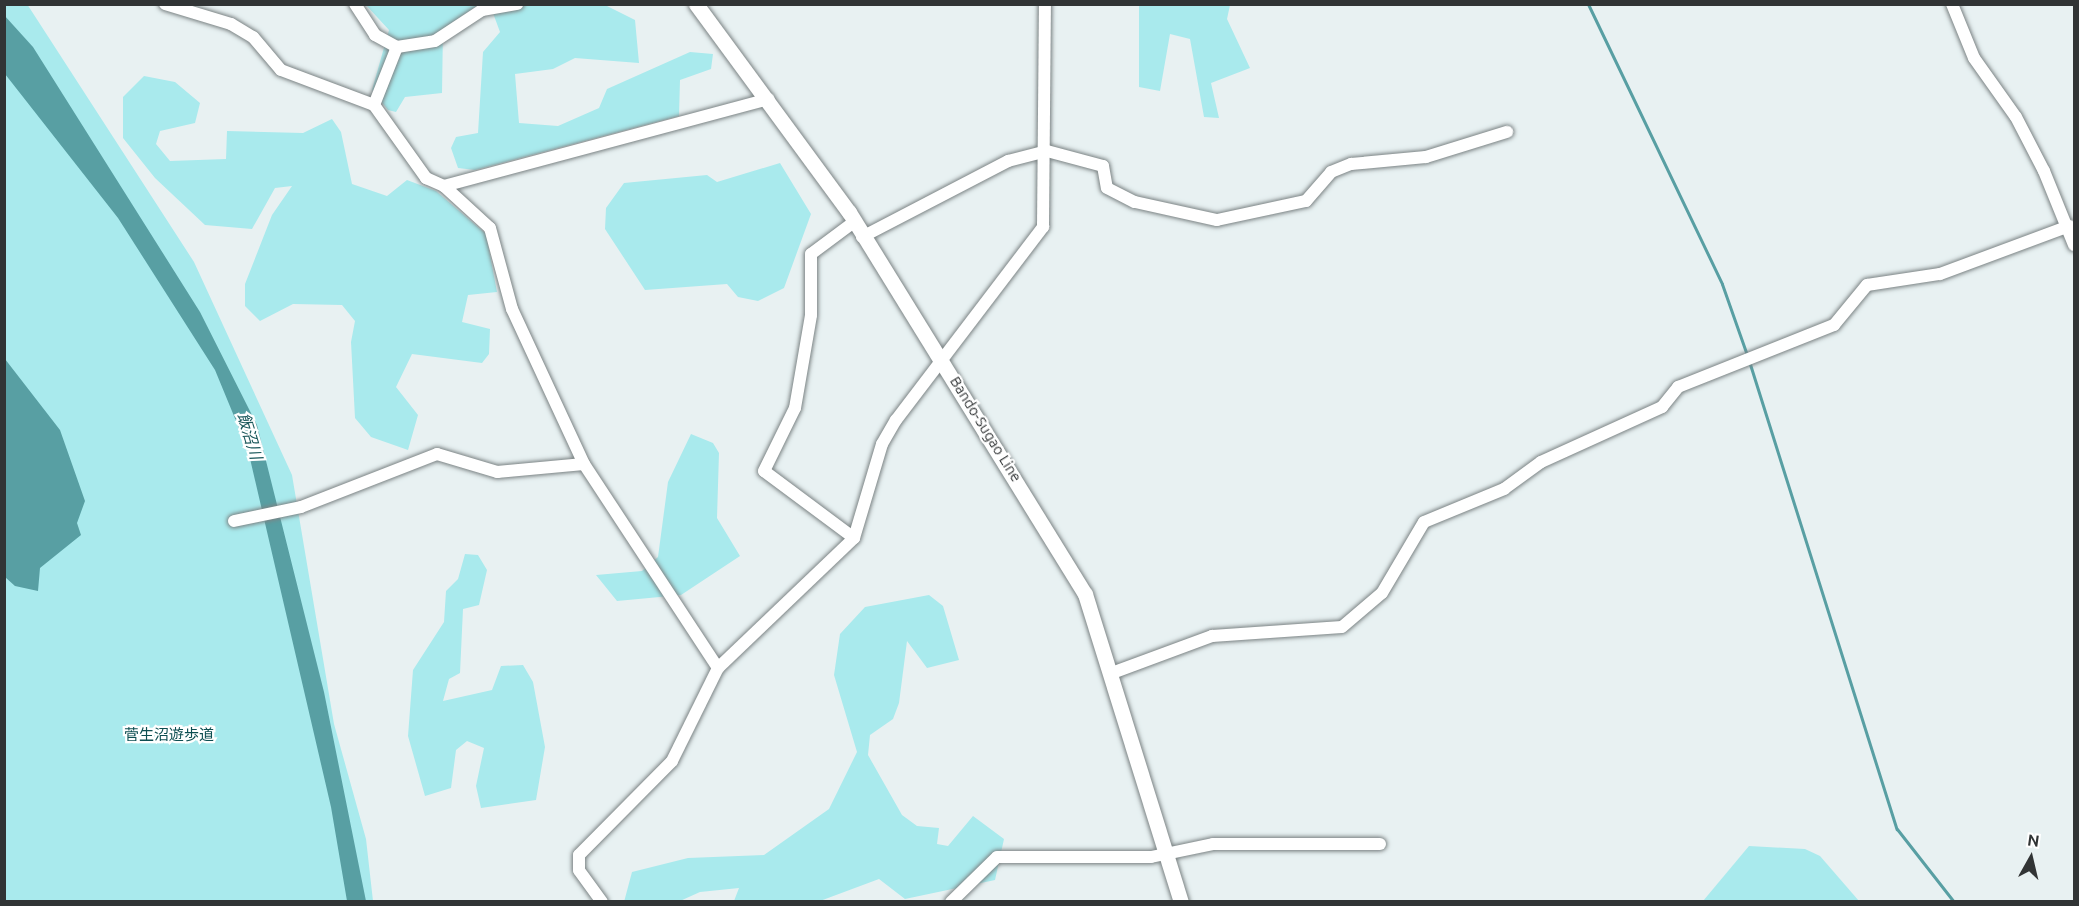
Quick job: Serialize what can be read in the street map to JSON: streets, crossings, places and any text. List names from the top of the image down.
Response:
{
  "streets": {
    "main road": ["Bando-Sugao Line"]
  },
  "water": ["飯沼川"],
  "parks": ["菅生沼遊歩道"],
  "north": "top"
}
